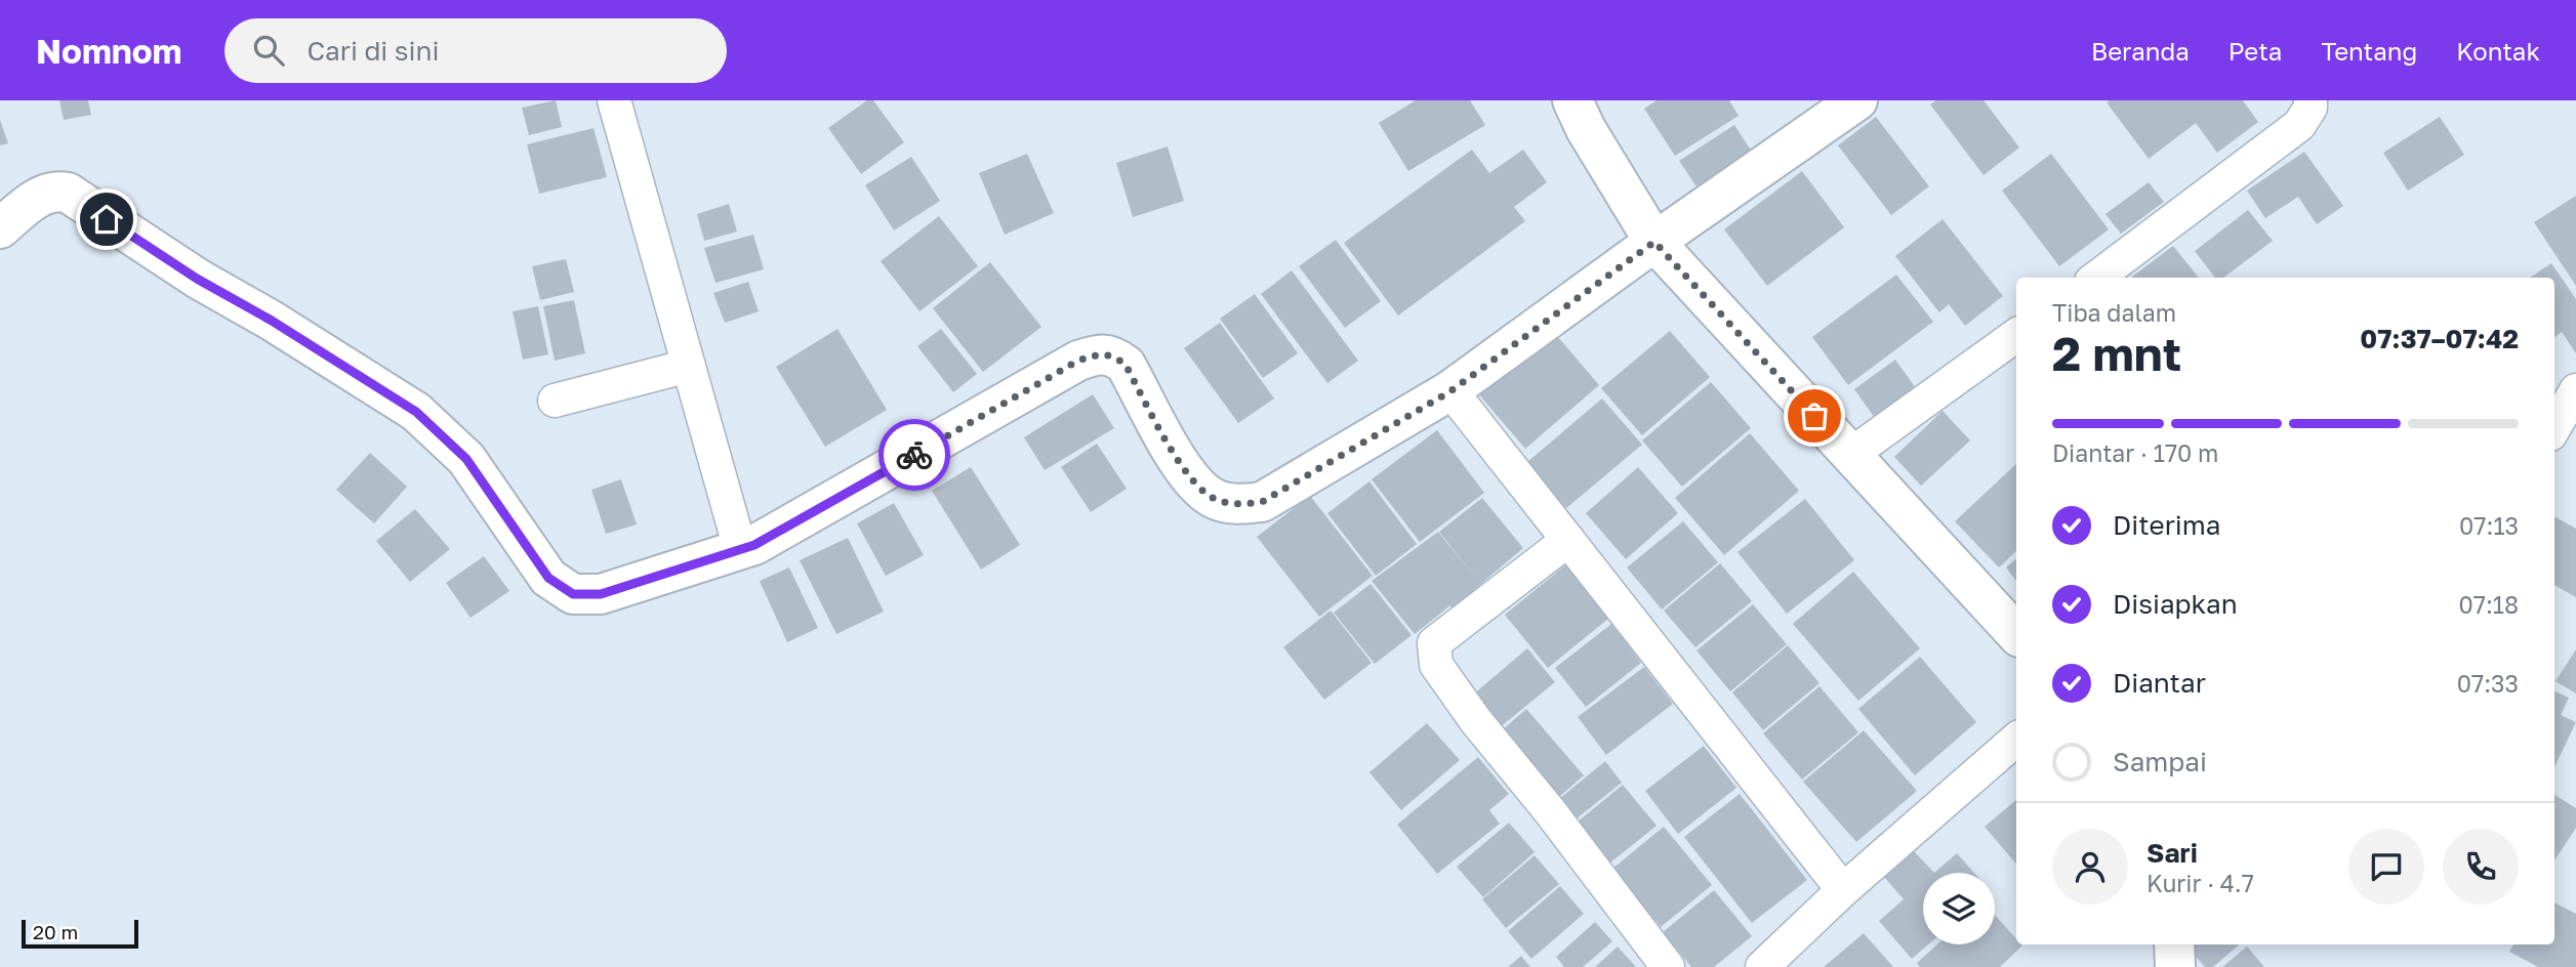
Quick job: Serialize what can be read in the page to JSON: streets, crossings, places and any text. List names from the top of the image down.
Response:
{
  "scale_bar": "20 m",
  "page": {
    "header": "Nomnom",
    "search": "Cari di sini",
    "nav": [
      "Beranda",
      "Peta",
      "Tentang",
      "Kontak"
    ],
    "heading": ["2 mnt", "Tiba dalam", "07:37–07:42"],
    "panel": ["Sari", "Kurir · 4.7"],
    "bar": "Diantar · 170 m",
    "list": [
      ["Diterima", "07:13"],
      ["Disiapkan", "07:18"],
      ["Diantar", "07:33"],
      "Sampai"
    ],
    "scale": "20 m"
  }
}
